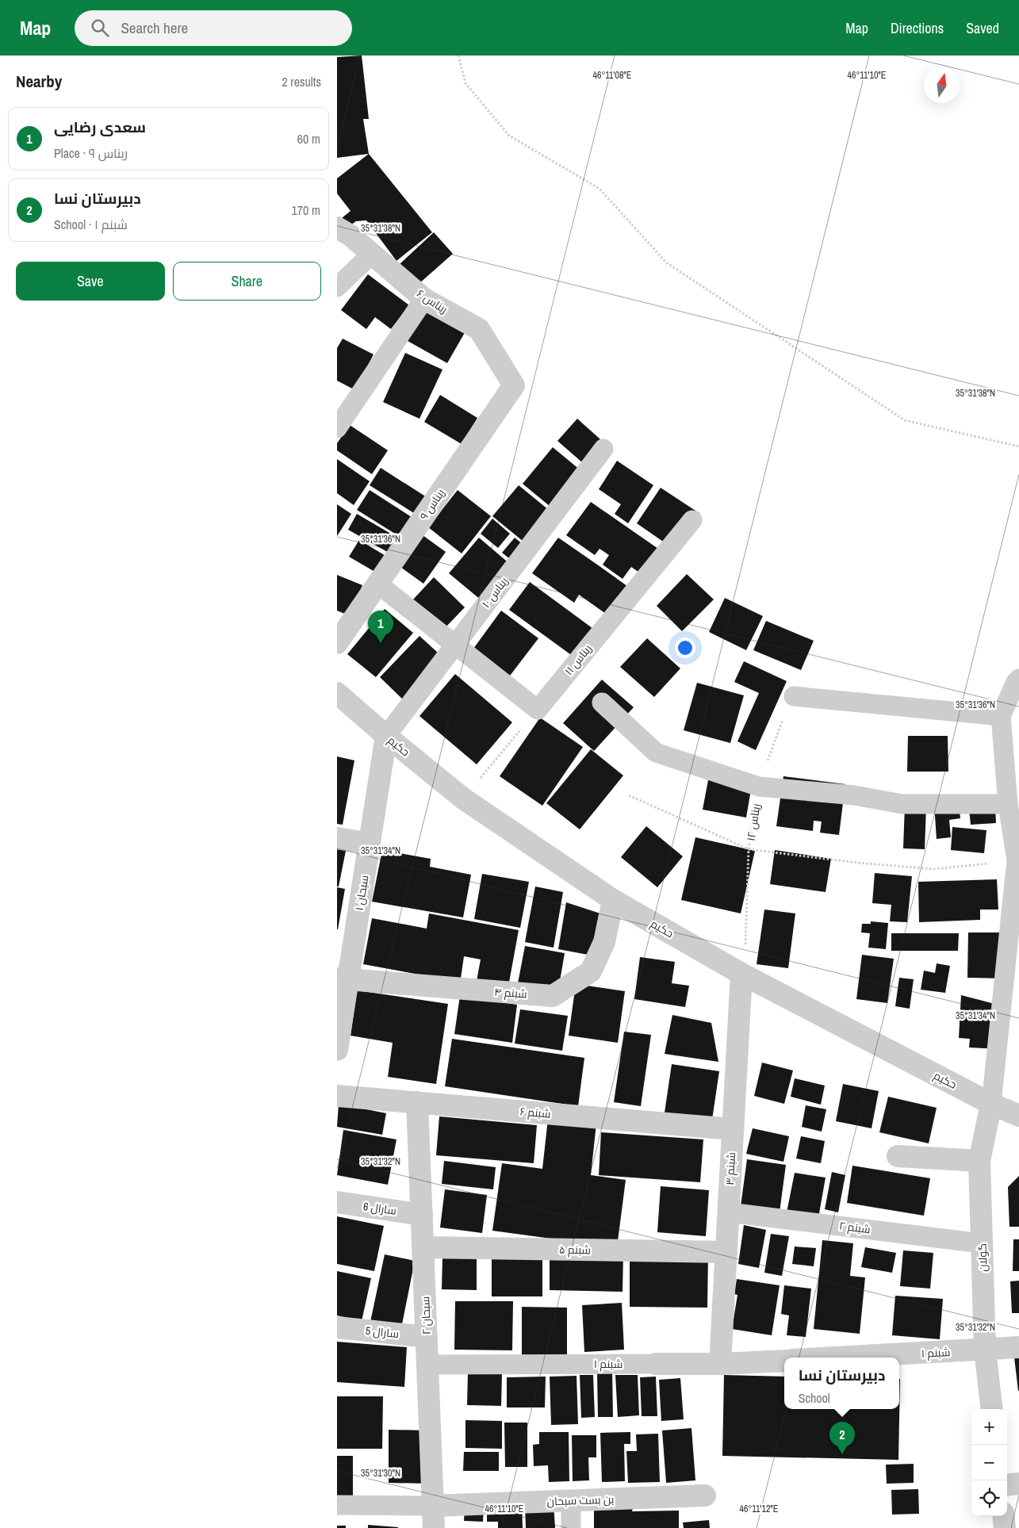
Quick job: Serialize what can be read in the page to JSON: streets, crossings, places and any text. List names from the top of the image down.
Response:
{
  "streets": {
    "street": [
      "ریناس ۶",
      "ریناس ۹",
      "حکیم",
      "سبحان ۱",
      "شبنم ۴",
      "شبنم ۶",
      "شبنم ۳",
      "سارال 6",
      "شبنم ۵",
      "گولان",
      "سبحان ۲",
      "سارال 5",
      "شبنم ۱",
      "بن بست سبحان"
    ],
    "lane": ["ریناس ۱۰", "ریناس ۱۱", "شبنم ۲"],
    "path": ["ریناس ۱۲"]
  },
  "crossings": [
    ["ریناس ۶", "ریناس ۹"],
    ["ریناس ۱۰", "حکیم"],
    ["ریناس ۱۰", "سبحان ۱"],
    ["حکیم", "ریناس ۱۲"],
    ["حکیم", "سبحان ۱"],
    ["حکیم", "شبنم ۴"],
    ["حکیم", "شبنم ۳"],
    ["حکیم", "گولان"],
    ["ریناس ۱۲", "شبنم ۳"],
    ["سبحان ۱", "شبنم ۴"],
    ["شبنم ۶", "شبنم ۳"],
    ["شبنم ۶", "سبحان ۲"],
    ["شبنم ۳", "شبنم ۲"],
    ["شبنم ۳", "شبنم ۵"],
    ["شبنم ۳", "شبنم ۱"],
    ["سارال 6", "سبحان ۲"],
    ["شبنم ۲", "گولان"],
    ["شبنم ۵", "سبحان ۲"],
    ["گولان", "شبنم ۱"],
    ["سبحان ۲", "سارال 5"],
    ["سبحان ۲", "شبنم ۱"],
    ["سبحان ۲", "بن بست سبحان"]
  ],
  "north": "top",
  "page": {
    "header": "Map",
    "search": "Search here",
    "nav": ["Map", "Directions", "Saved"],
    "heading": ["Nearby", "2 results"],
    "list": [
      {
        "mark": "1",
        "name": "سعدی رضایی",
        "note": "Place · ریناس ۹",
        "value": "60 m"
      },
      {
        "mark": "2",
        "name": "دبیرستان نسا",
        "note": "School · شبنم ۱",
        "value": "170 m"
      }
    ],
    "buttons": ["Save", "Share"],
    "pins": ["1", "2"],
    "popup": ["دبیرستان نسا", "School"],
    "map_buttons": ["+", "−"]
  },
  "coordinates": [
    "46°11'08\"E",
    "46°11'10\"E",
    "35°31'38\"N",
    "35°31'36\"N",
    "35°31'34\"N",
    "35°31'32\"N",
    "35°31'30\"N",
    "46°11'12\"E"
  ]
}
